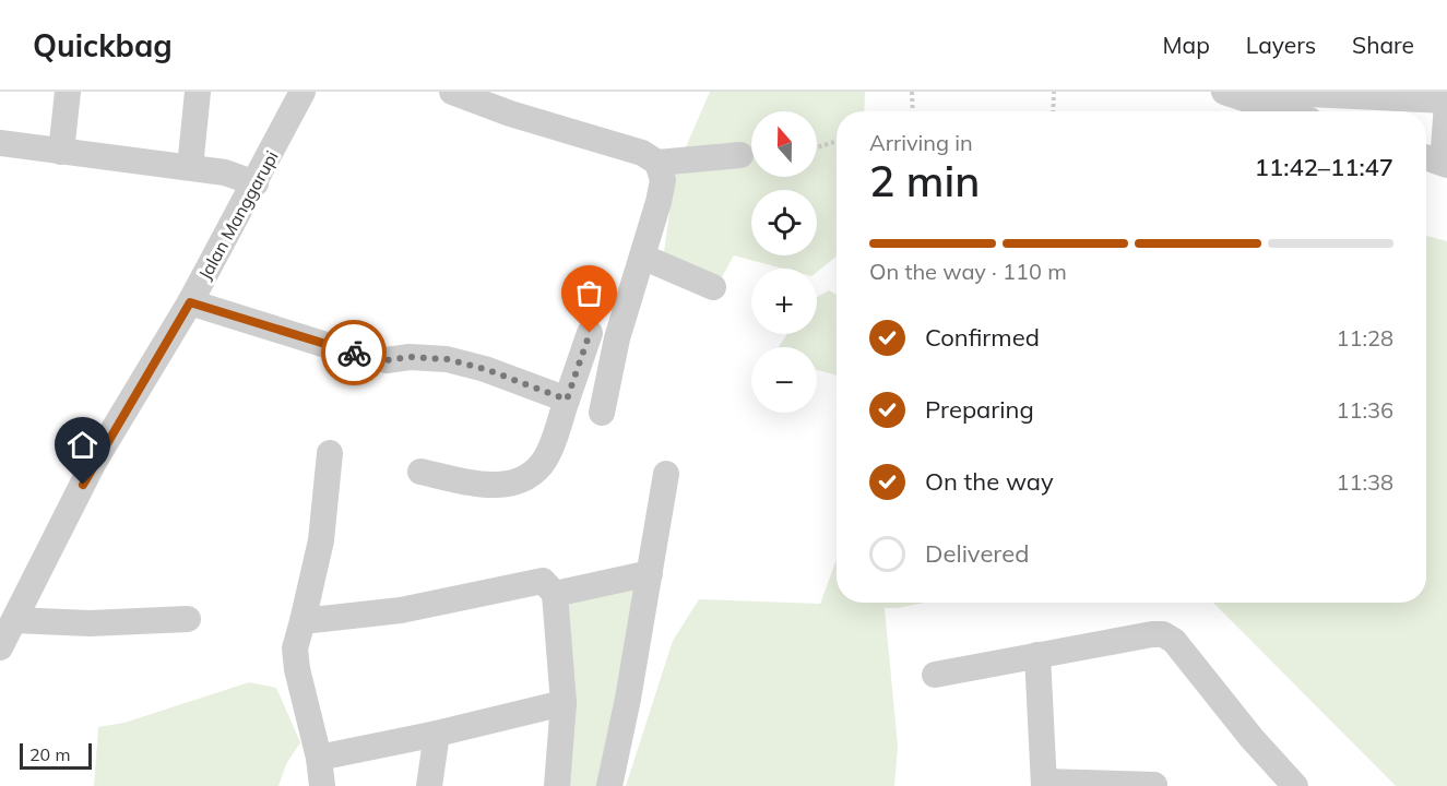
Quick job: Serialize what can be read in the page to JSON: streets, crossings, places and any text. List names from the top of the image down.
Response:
{
  "streets": {
    "street": ["Jalan Manggarupi"]
  },
  "scale_bar": "20 m",
  "north": "top",
  "page": {
    "header": "Quickbag",
    "nav": ["Map", "Layers", "Share"],
    "map_buttons": ["+", "−"],
    "heading": ["2 min", "Arriving in", "11:42–11:47"],
    "bar": "On the way · 110 m",
    "list": [
      ["Confirmed", "11:28"],
      ["Preparing", "11:36"],
      ["On the way", "11:38"],
      "Delivered"
    ],
    "scale": "20 m"
  }
}
